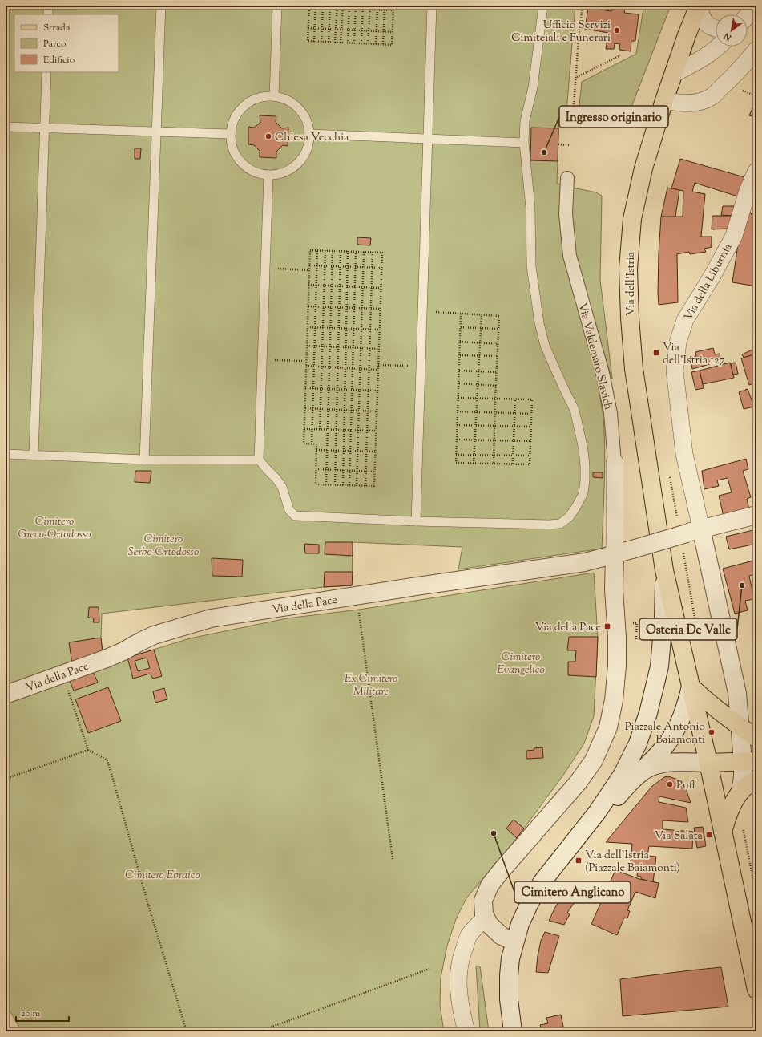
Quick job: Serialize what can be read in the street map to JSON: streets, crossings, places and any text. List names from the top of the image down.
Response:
{
  "streets": {
    "main road": ["Via dell'Istria"],
    "street": ["Via della Liburnia", "Via Valdemaro Slavich", "Via della Pace"]
  },
  "crossings": [
    ["Via della Liburnia", "Via della Pace"],
    ["Via Valdemaro Slavich", "Via della Pace"]
  ],
  "parks": [
    "Cimitero Greco-Ortodosso",
    "Cimitero Serbo-Ortodosso",
    "Cimitero Evangelico",
    "Ex Cimitero Militare",
    "Cimitero Ebraico"
  ],
  "places": {
    "other": [
      "Ufficio Servizi Cimiteiali e Funerari",
      "Chiesa Vecchia",
      "Ingresso originario",
      "Osteria De Valle",
      "Piazzale Antonio Baiamonti",
      "Puff",
      "Cimitero Anglicano"
    ],
    "transit": [
      "Via dell'Istria 127",
      "Via della Pace",
      "Via Salata",
      "Via dell'Istria (Piazzale Baiamonti)"
    ]
  },
  "legend": ["Strada", "Parco", "Edificio"],
  "scale_bar": "20 m",
  "north": "bottom left"
}
